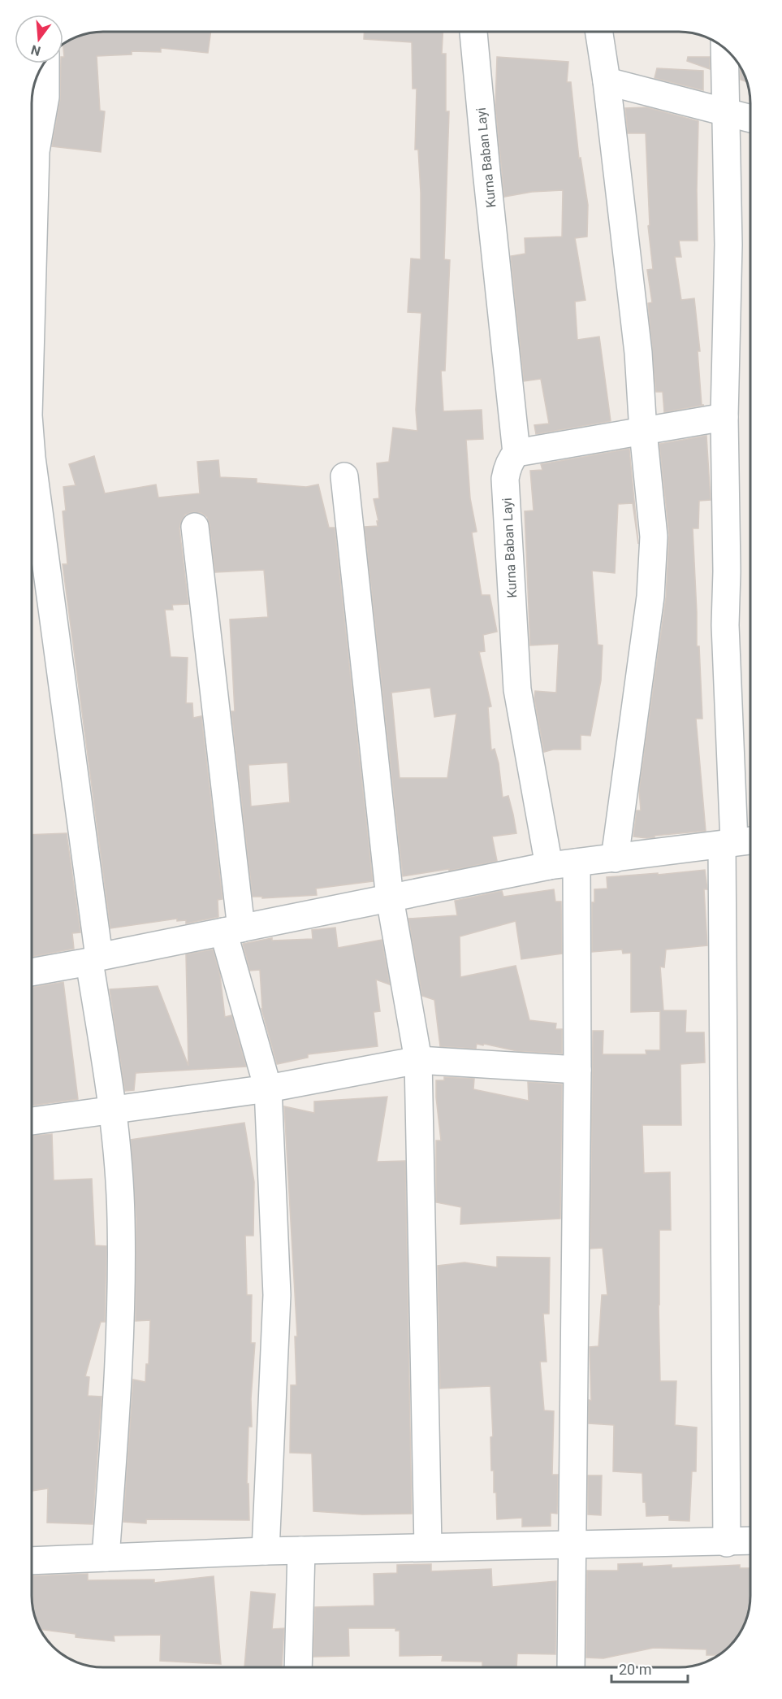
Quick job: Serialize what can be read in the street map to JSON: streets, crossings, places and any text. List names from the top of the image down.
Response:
{
  "streets": {
    "street": ["Kurna Baban Layi"]
  },
  "scale_bar": "20 m",
  "north": "bottom"
}
